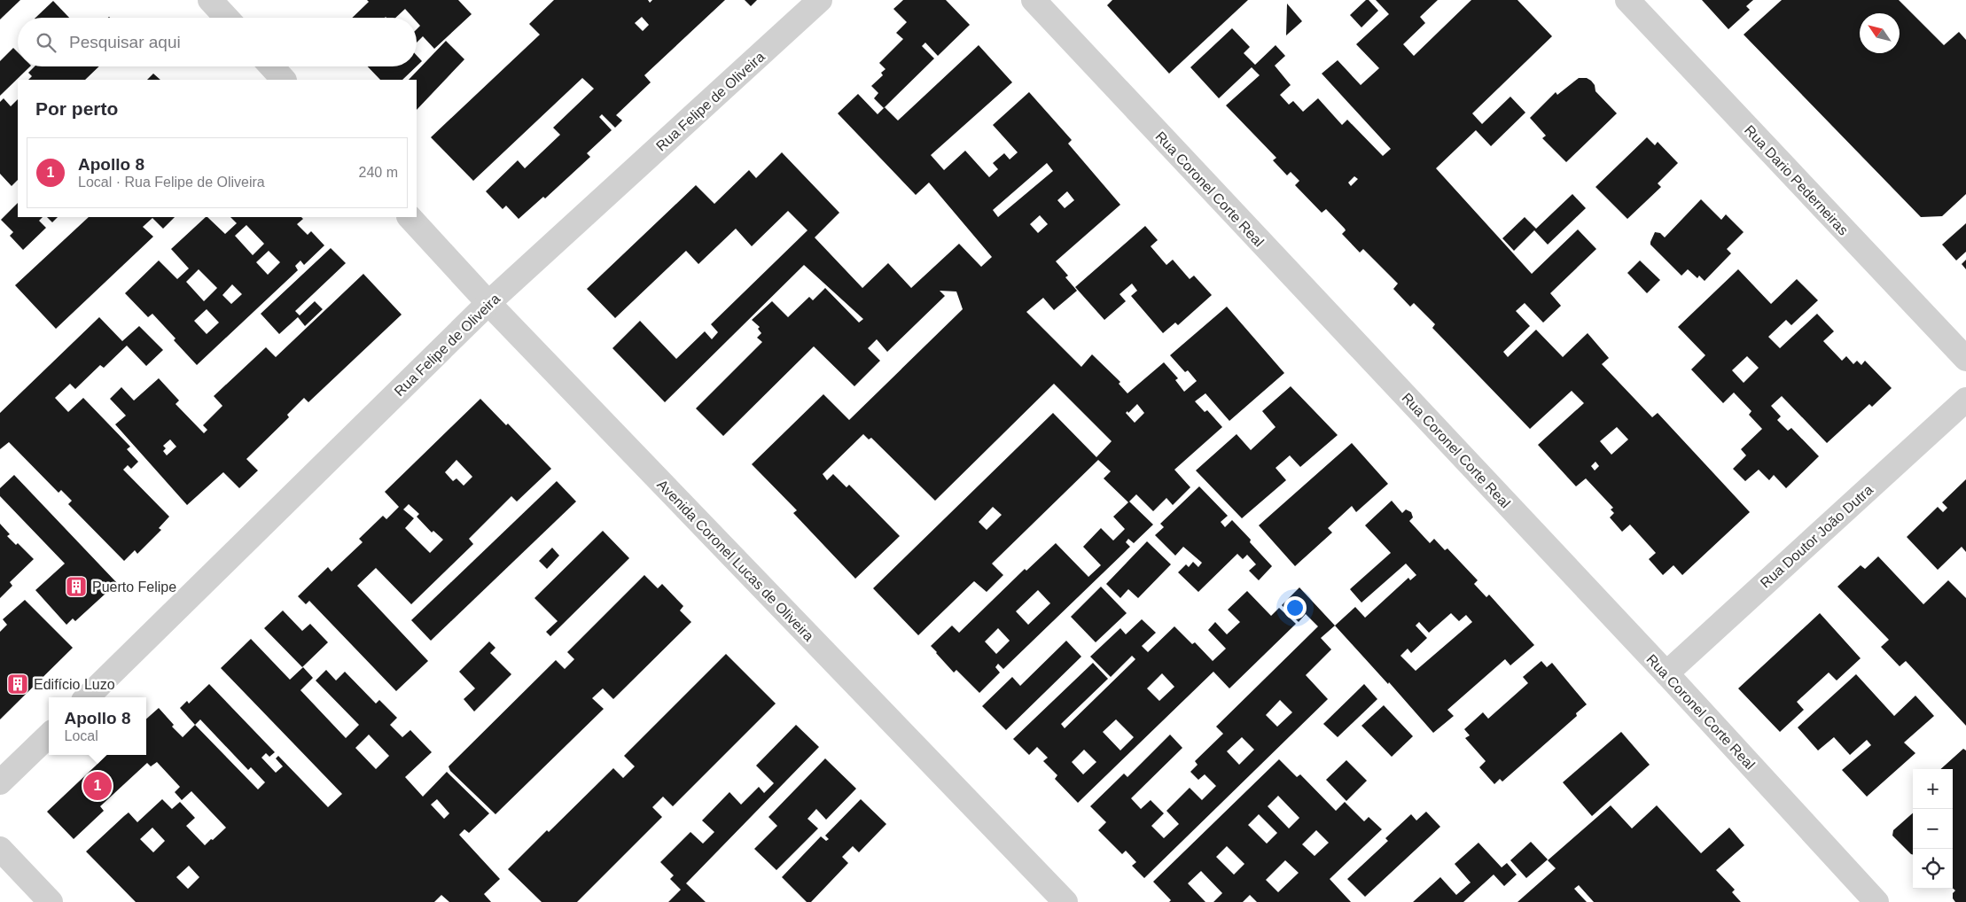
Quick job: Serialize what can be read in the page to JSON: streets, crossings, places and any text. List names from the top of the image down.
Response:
{
  "streets": {
    "street": [
      "Rua Felipe de Oliveira",
      "Rua Dario Pederneiras",
      "Rua Coronel Corte Real",
      "Rua Doutor João Dutra",
      "Avenida Coronel Lucas de Oliveira"
    ]
  },
  "crossings": [
    ["Rua Felipe de Oliveira", "Avenida Coronel Lucas de Oliveira"],
    ["Rua Coronel Corte Real", "Rua Doutor João Dutra"]
  ],
  "places": {
    "building": ["Puerto Felipe", "Edifício Luzo"]
  },
  "north": "top left",
  "page": {
    "search": "Pesquisar aqui",
    "heading": "Por perto",
    "list": [
      {
        "mark": "1",
        "name": "Apollo 8",
        "note": "Local · Rua Felipe de Oliveira",
        "value": "240 m"
      }
    ],
    "popup": ["Apollo 8", "Local"],
    "map_buttons": ["+", "−"],
    "pins": "1"
  }
}
